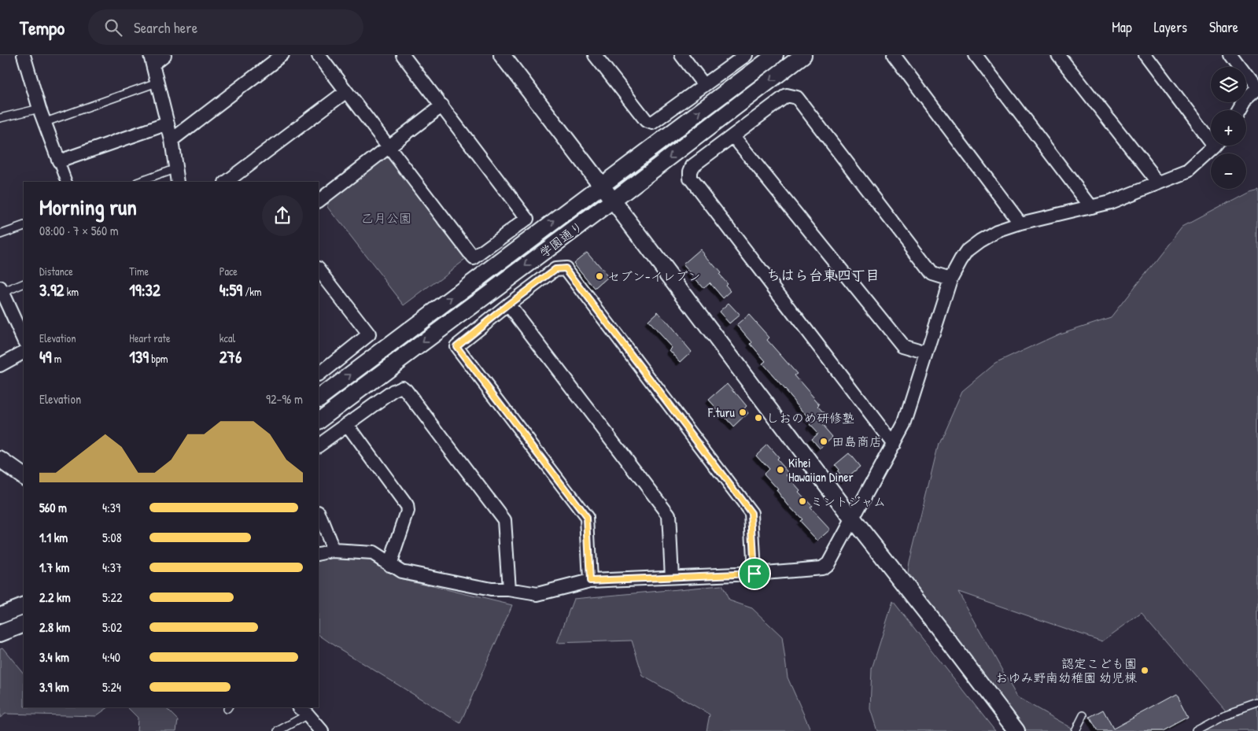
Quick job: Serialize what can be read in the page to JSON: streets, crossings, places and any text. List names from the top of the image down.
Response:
{
  "streets": {
    "street": ["学園通り"]
  },
  "districts": ["ちはら台東四丁目"],
  "parks": ["乙月公園"],
  "places": [
    "セブン-イレブン",
    "F.turu",
    "しおのめ研修塾",
    "田島商店",
    "Kihei Hawaiian Diner",
    "ミントジャム",
    "認定こども園 おゆみ野南幼稚園 幼児棟"
  ],
  "page": {
    "header": "Tempo",
    "search": "Search here",
    "nav": ["Map", "Layers", "Share"],
    "map_buttons": ["+", "−"],
    "heading": ["Morning run", "08:00 · 7 × 560 m"],
    "stats": [
      ["Distance", "3.92 km"],
      ["Time", "19:32"],
      ["Pace", "4:59 /km"],
      ["Elevation", "49 m"],
      ["Heart rate", "139 bpm"],
      ["kcal", "276"]
    ],
    "chart": ["Elevation", "92–96 m"],
    "list": [
      {
        "name": "560 m",
        "note": "4:39"
      },
      {
        "name": "1.1 km",
        "note": "5:08"
      },
      {
        "name": "1.7 km",
        "note": "4:37"
      },
      {
        "name": "2.2 km",
        "note": "5:22"
      },
      {
        "name": "2.8 km",
        "note": "5:02"
      },
      {
        "name": "3.4 km",
        "note": "4:40"
      },
      {
        "name": "3.9 km",
        "note": "5:24"
      }
    ]
  }
}
